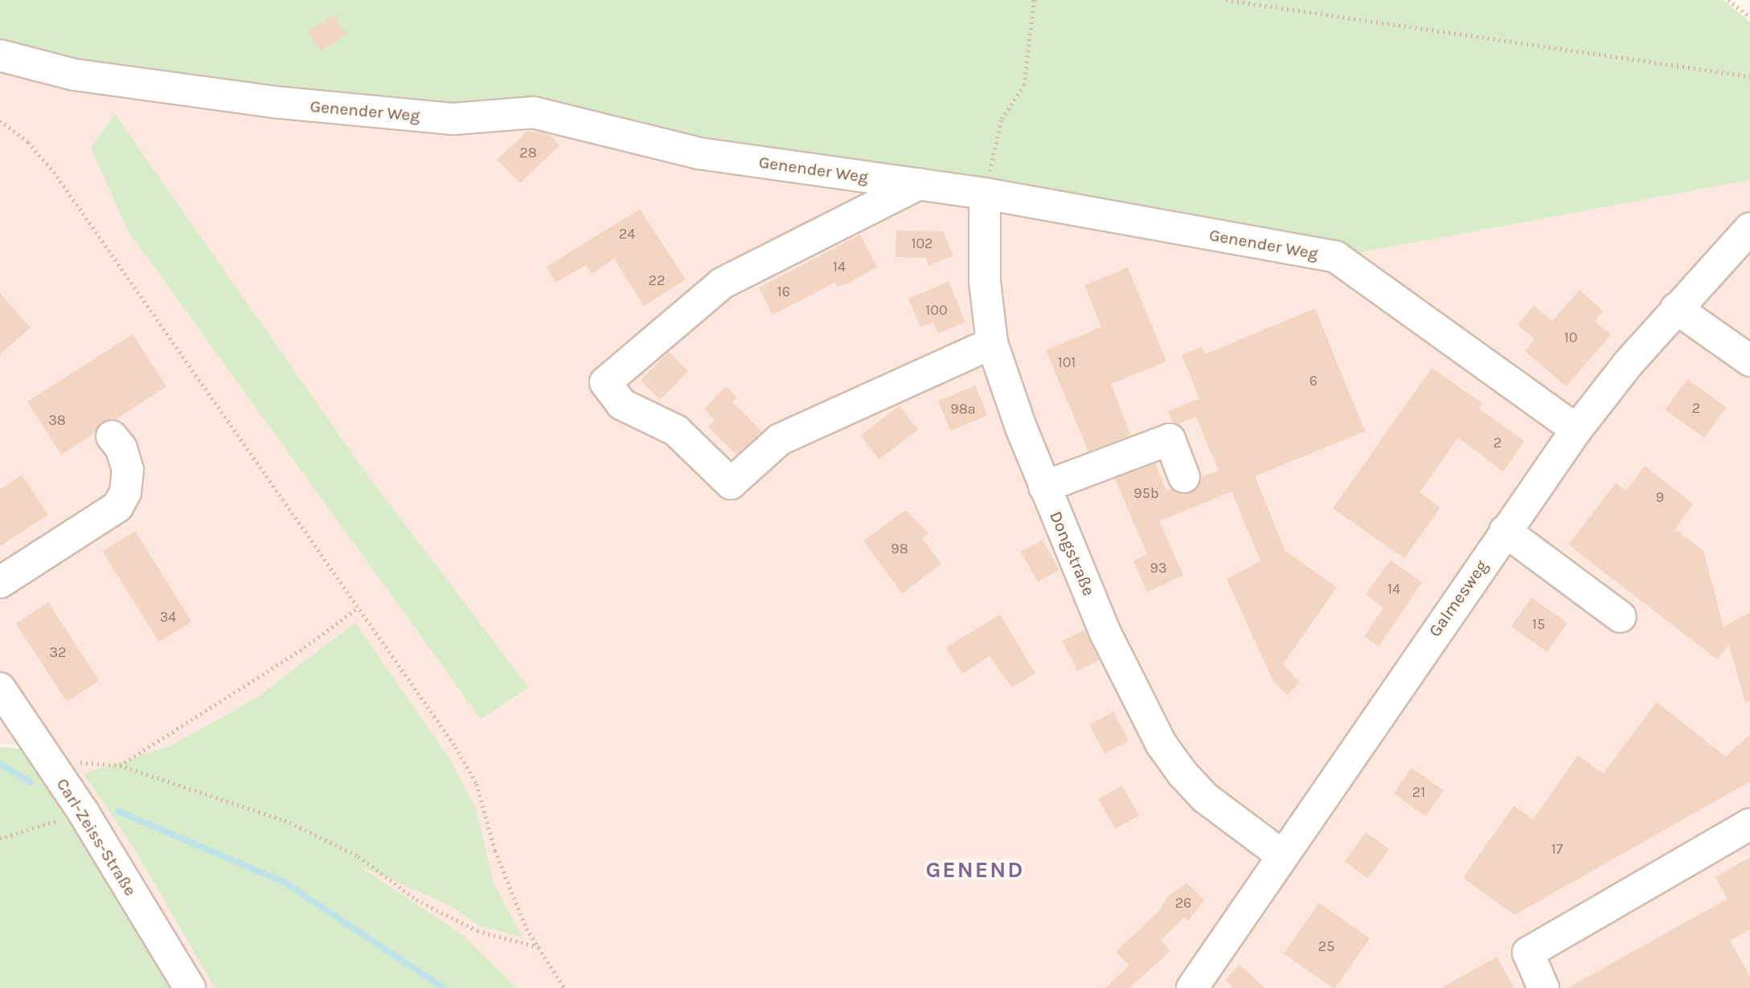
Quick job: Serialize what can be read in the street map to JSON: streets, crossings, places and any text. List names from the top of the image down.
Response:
{
  "streets": {
    "street": [
      "Genender Weg",
      "Dongstraße",
      "Galmesweg",
      "Carl-Zeiss-Straße"
    ]
  },
  "crossings": [
    ["Genender Weg", "Dongstraße"],
    ["Genender Weg", "Galmesweg"],
    ["Dongstraße", "Galmesweg"]
  ],
  "districts": ["GENEND"],
  "house_numbers": [
    "28",
    "24",
    "102",
    "14",
    "22",
    "16",
    "100",
    "10",
    "101",
    "6",
    "2",
    "98a",
    "38",
    "2",
    "95b",
    "9",
    "98",
    "93",
    "14",
    "34",
    "15",
    "32",
    "21",
    "17",
    "26",
    "25"
  ]
}
